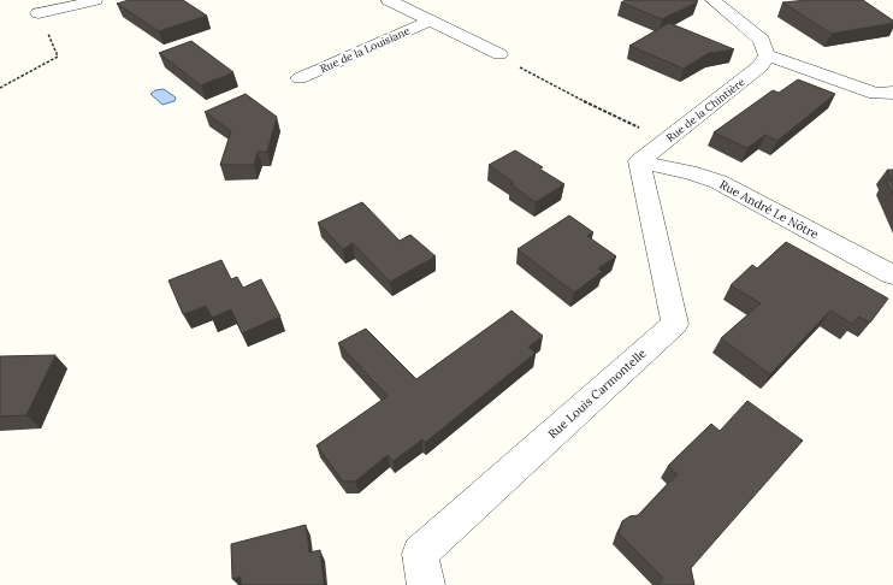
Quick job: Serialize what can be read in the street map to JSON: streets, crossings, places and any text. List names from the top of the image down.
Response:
{
  "streets": {
    "street": [
      "Rue de la Louisiane",
      "Rue de la Chintière",
      "Rue André Le Nôtre",
      "Rue Louis Carmontelle"
    ]
  },
  "crossings": [
    ["Rue de la Chintière", "Rue André Le Nôtre"],
    ["Rue de la Chintière", "Rue Louis Carmontelle"],
    ["Rue André Le Nôtre", "Rue Louis Carmontelle"]
  ]
}
